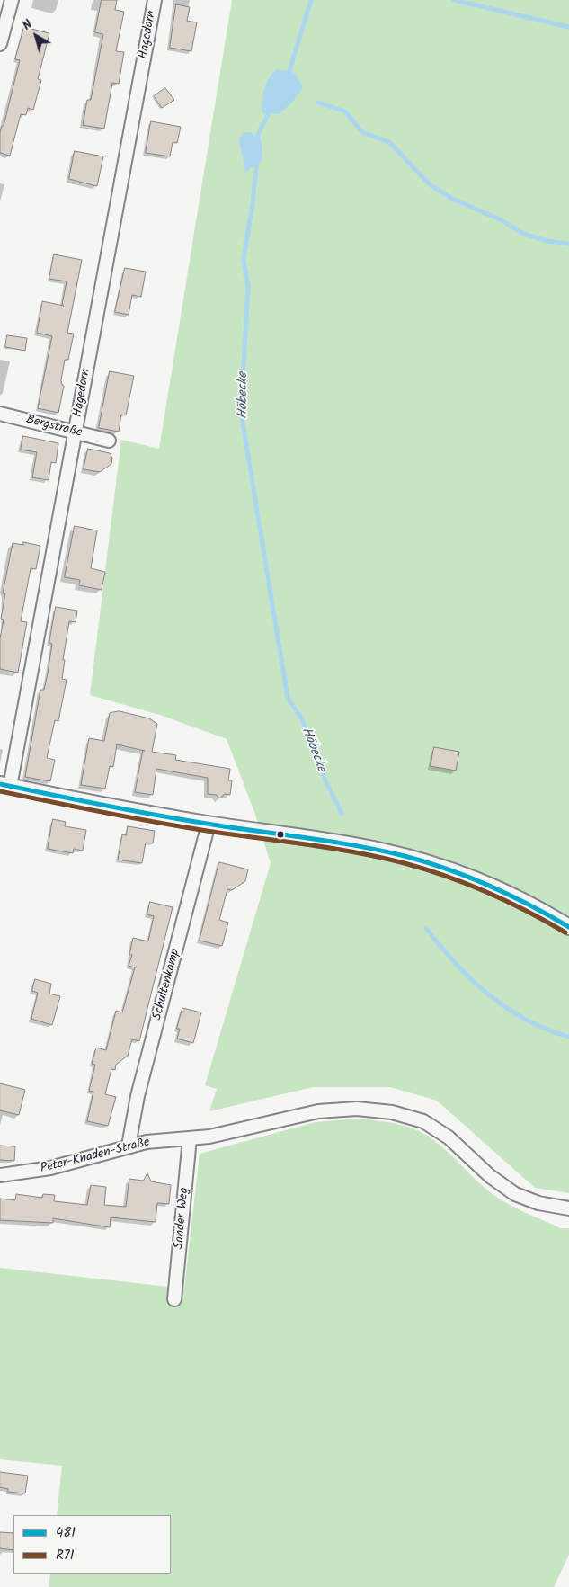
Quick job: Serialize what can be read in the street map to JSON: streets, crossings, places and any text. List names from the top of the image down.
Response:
{
  "streets": {
    "street": [
      "Hagedorn",
      "Bergstraße",
      "Schultenkamp",
      "Peter-Knaden-Straße",
      "Sonder Weg"
    ]
  },
  "crossings": [
    ["Hagedorn", "Bergstraße"],
    ["Schultenkamp", "Peter-Knaden-Straße"],
    ["Peter-Knaden-Straße", "Sonder Weg"]
  ],
  "water": ["Höbecke"],
  "lines": ["transit line 481", "transit line R71"],
  "legend": ["481", "R71"],
  "north": "top left"
}
